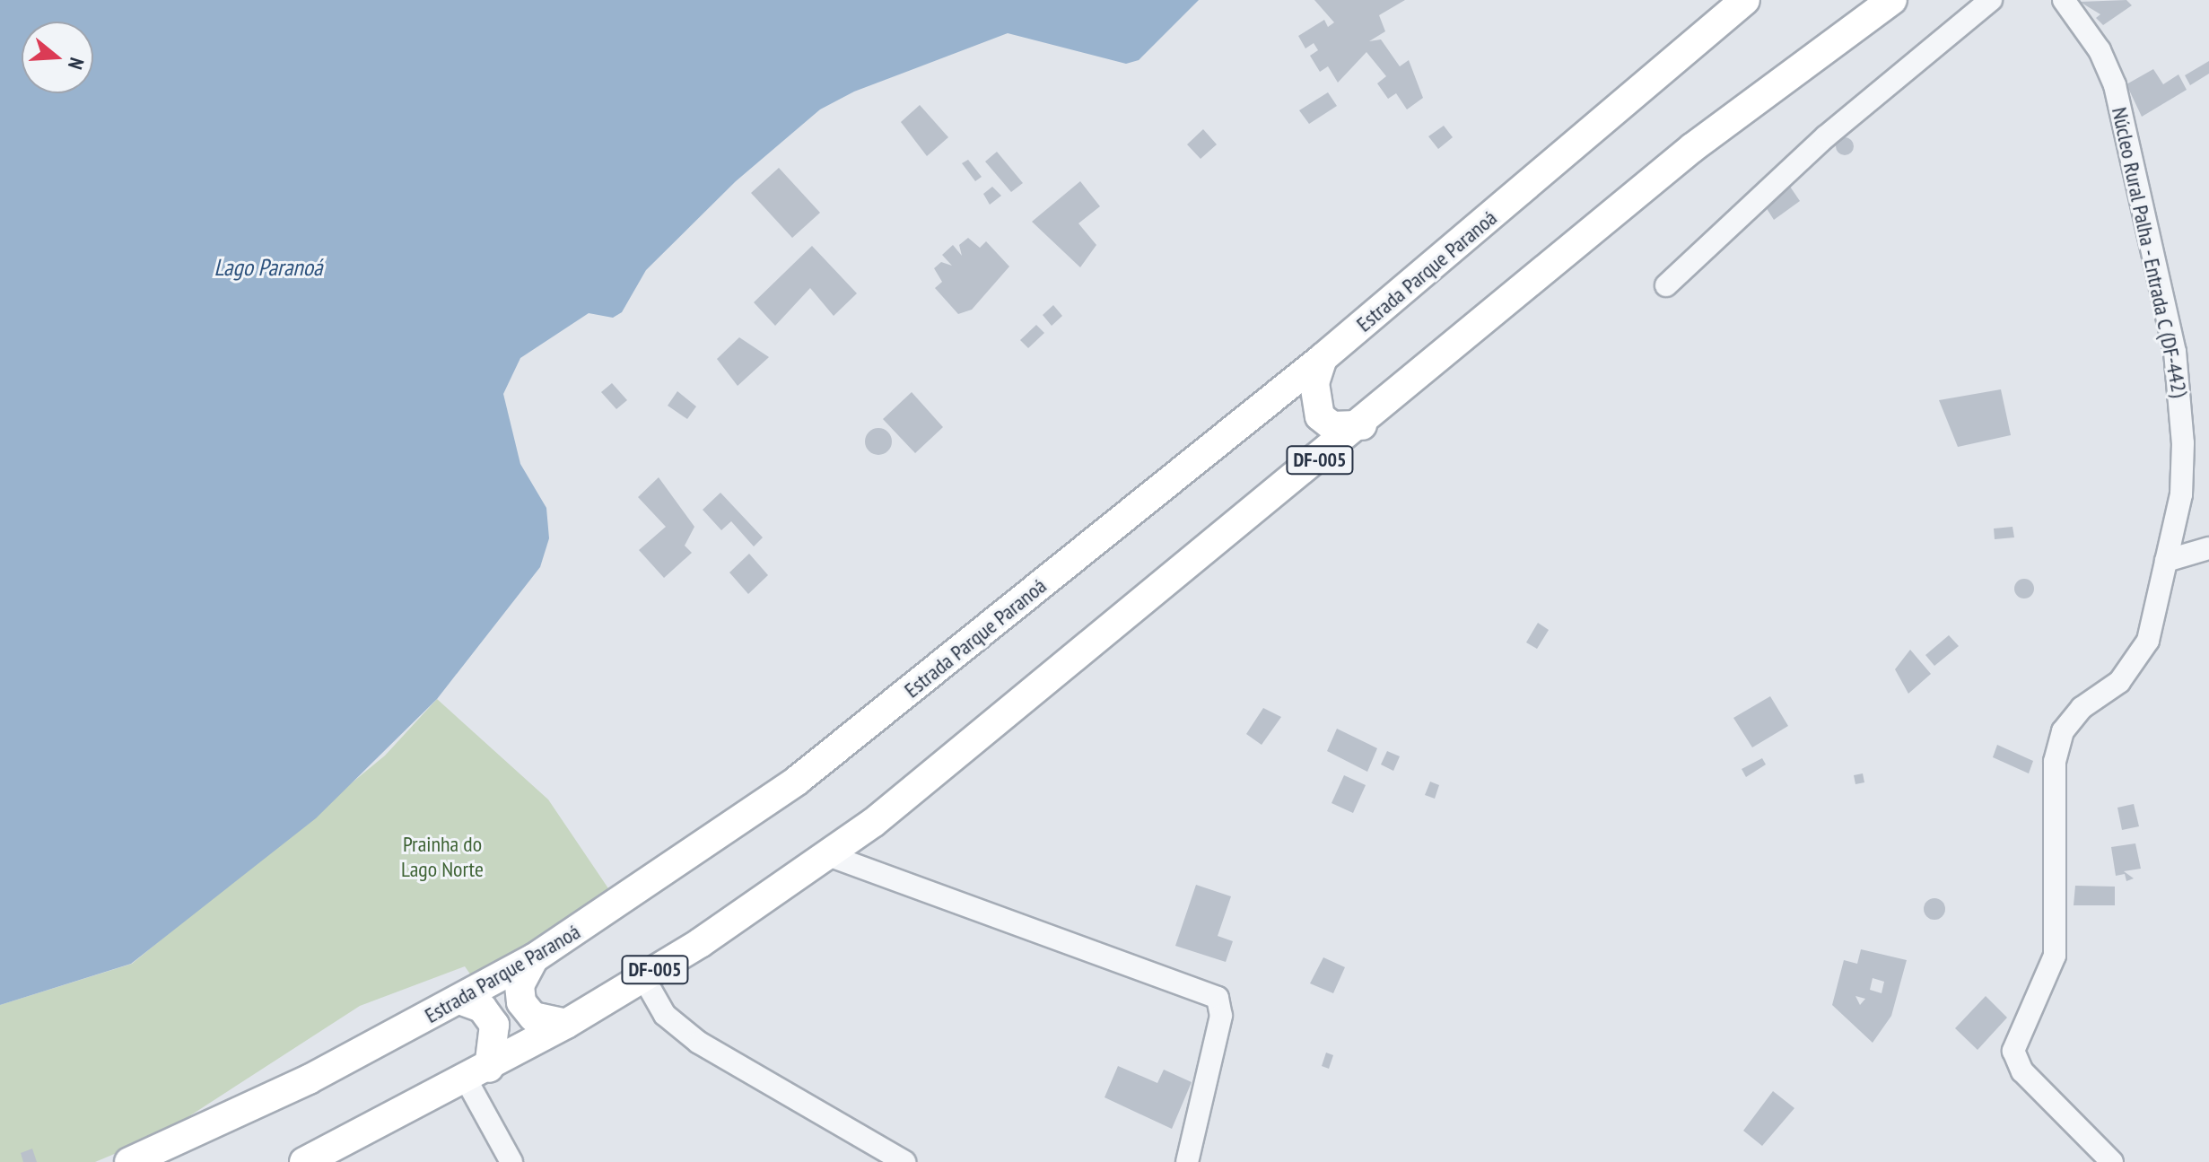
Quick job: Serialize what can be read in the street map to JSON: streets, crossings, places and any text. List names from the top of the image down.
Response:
{
  "streets": {
    "main road": ["Estrada Parque Paranoá", "DF-005"],
    "street": ["Núcleo Rural Palha - Entrada C (DF-442)"]
  },
  "water": ["Lago Paranoá"],
  "parks": ["Prainha do Lago Norte"],
  "north": "right"
}
